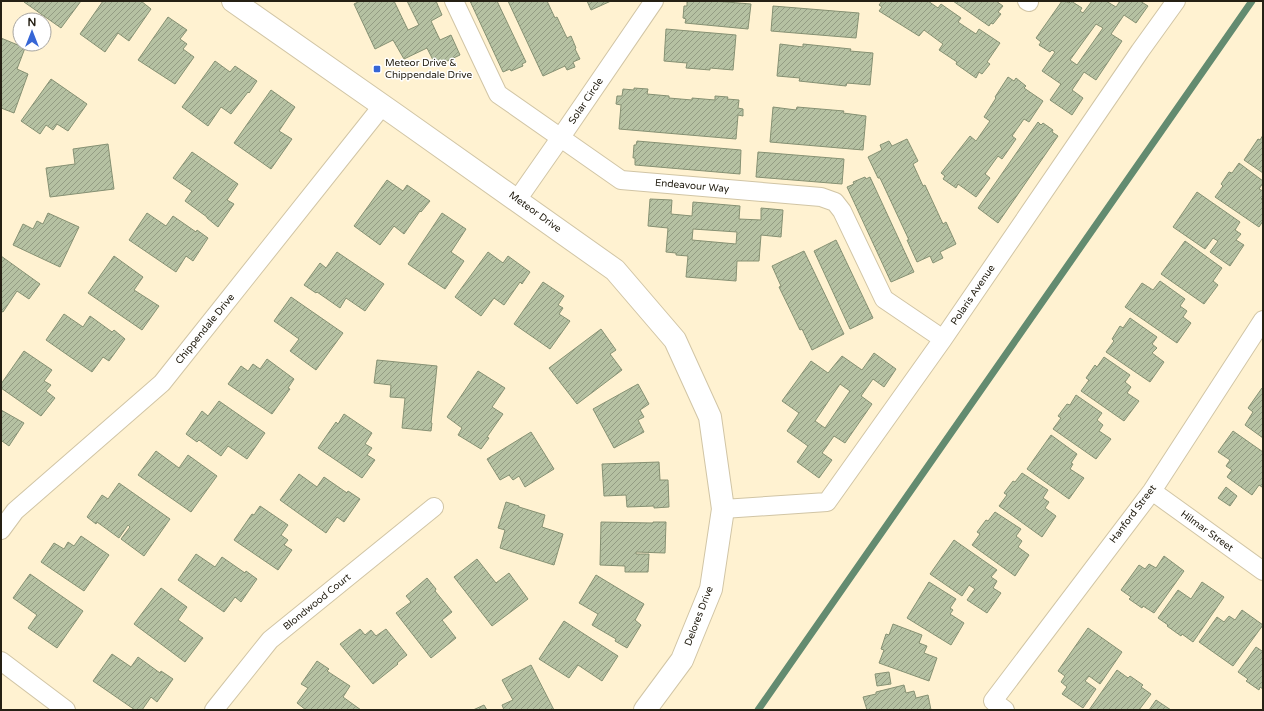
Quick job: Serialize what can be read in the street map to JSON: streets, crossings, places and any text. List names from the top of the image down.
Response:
{
  "streets": {
    "street": [
      "Solar Circle",
      "Endeavour Way",
      "Meteor Drive",
      "Polaris Avenue",
      "Chippendale Drive",
      "Hanford Street",
      "Hilmar Street",
      "Blondwood Court",
      "Delores Drive"
    ]
  },
  "crossings": [
    ["Solar Circle", "Endeavour Way"],
    ["Solar Circle", "Meteor Drive"],
    ["Endeavour Way", "Polaris Avenue"],
    ["Meteor Drive", "Polaris Avenue"],
    ["Meteor Drive", "Chippendale Drive"],
    ["Meteor Drive", "Delores Drive"],
    ["Polaris Avenue", "Delores Drive"],
    ["Hanford Street", "Hilmar Street"]
  ],
  "places": {
    "transit": ["Meteor Drive & Chippendale Drive"]
  },
  "north": "top"
}
